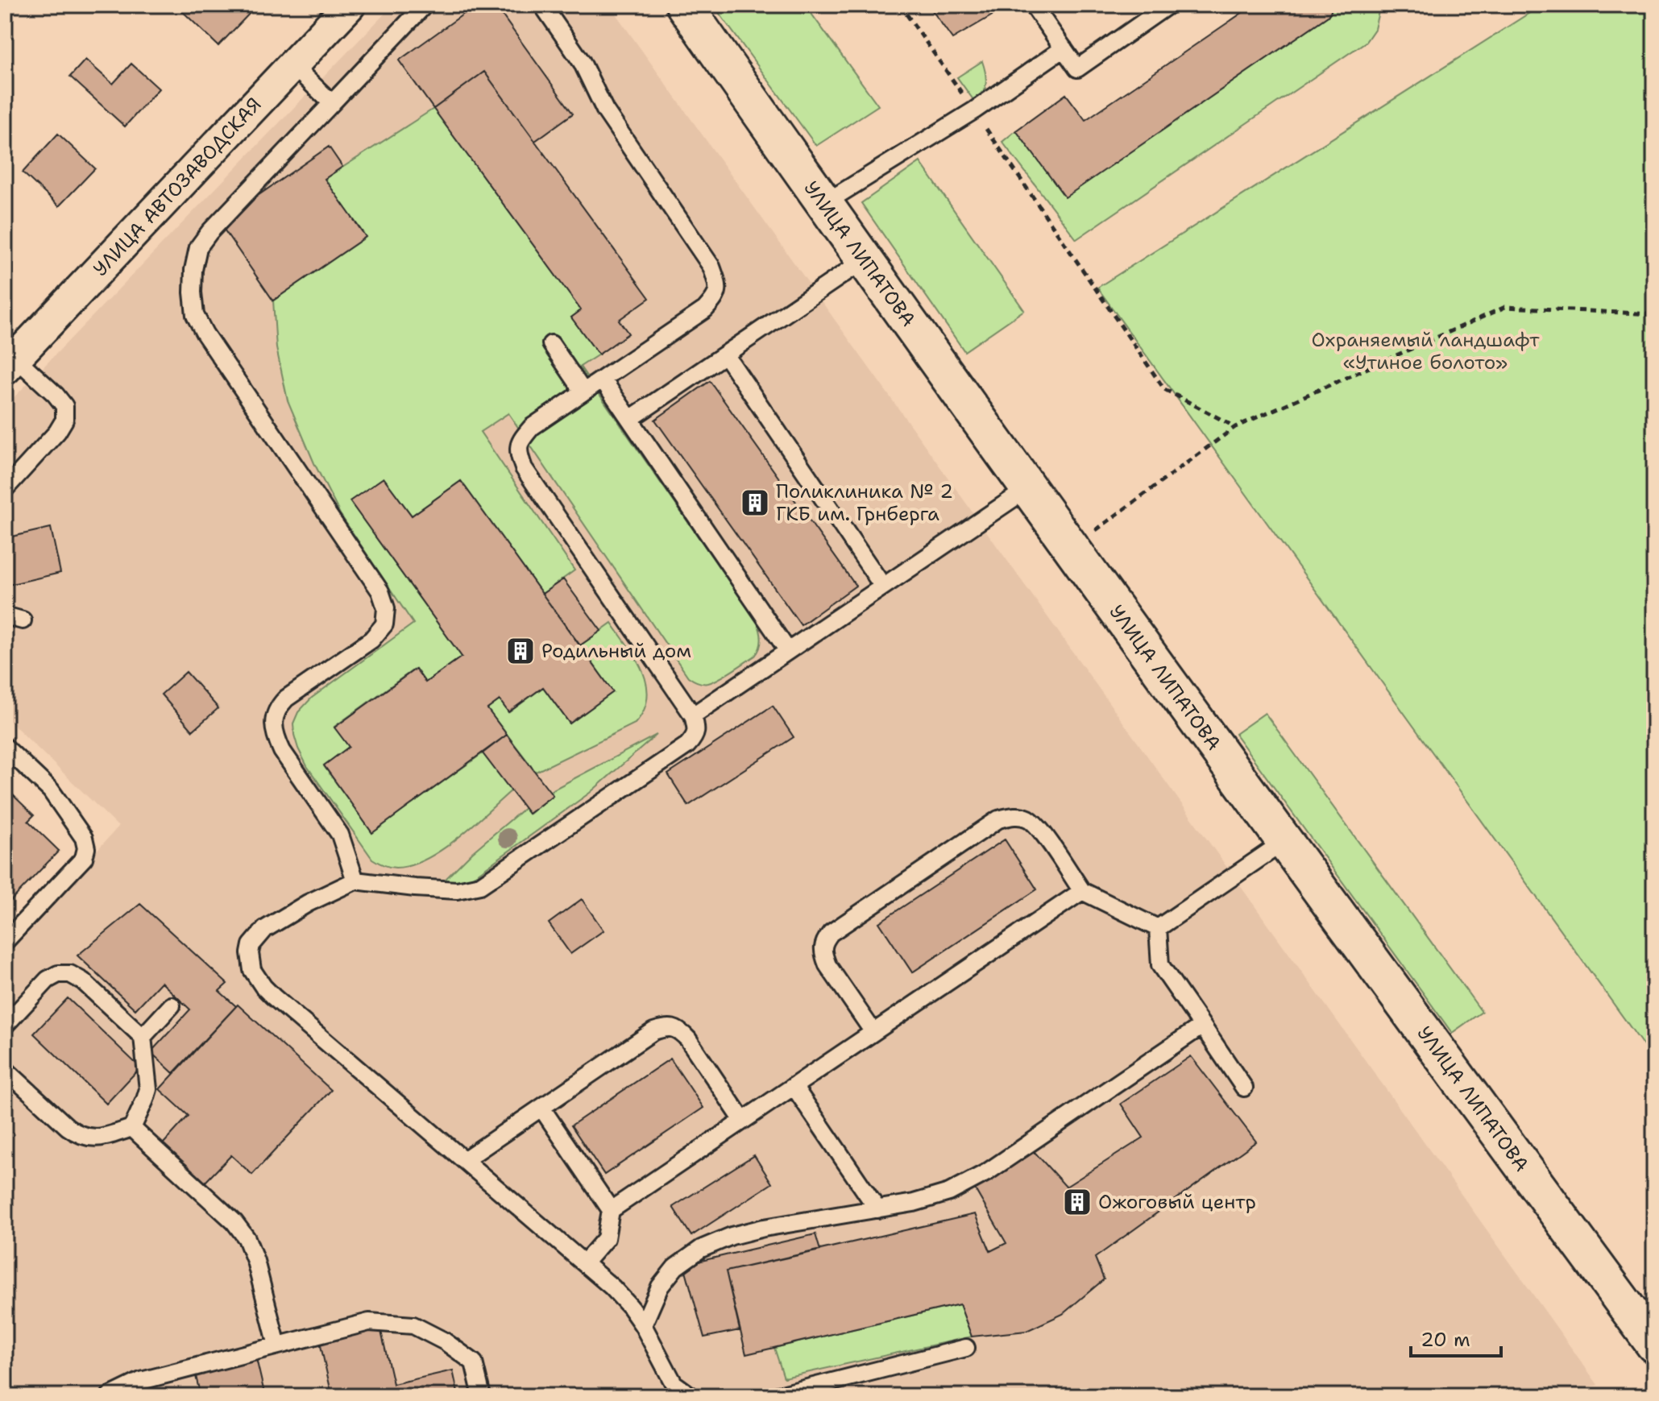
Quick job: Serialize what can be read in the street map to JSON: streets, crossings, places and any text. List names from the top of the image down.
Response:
{
  "streets": {
    "street": ["УЛИЦА АВТОЗАВОДСКАЯ", "УЛИЦА ЛИПАТОВА"]
  },
  "parks": ["Охраняемый ландшафт «Утиное болото»"],
  "places": {
    "building": ["Поликлиника № 2 ГКБ им. Грнберга", "Родильный дом", "Ожоговый центр"]
  },
  "scale_bar": "20 m"
}
